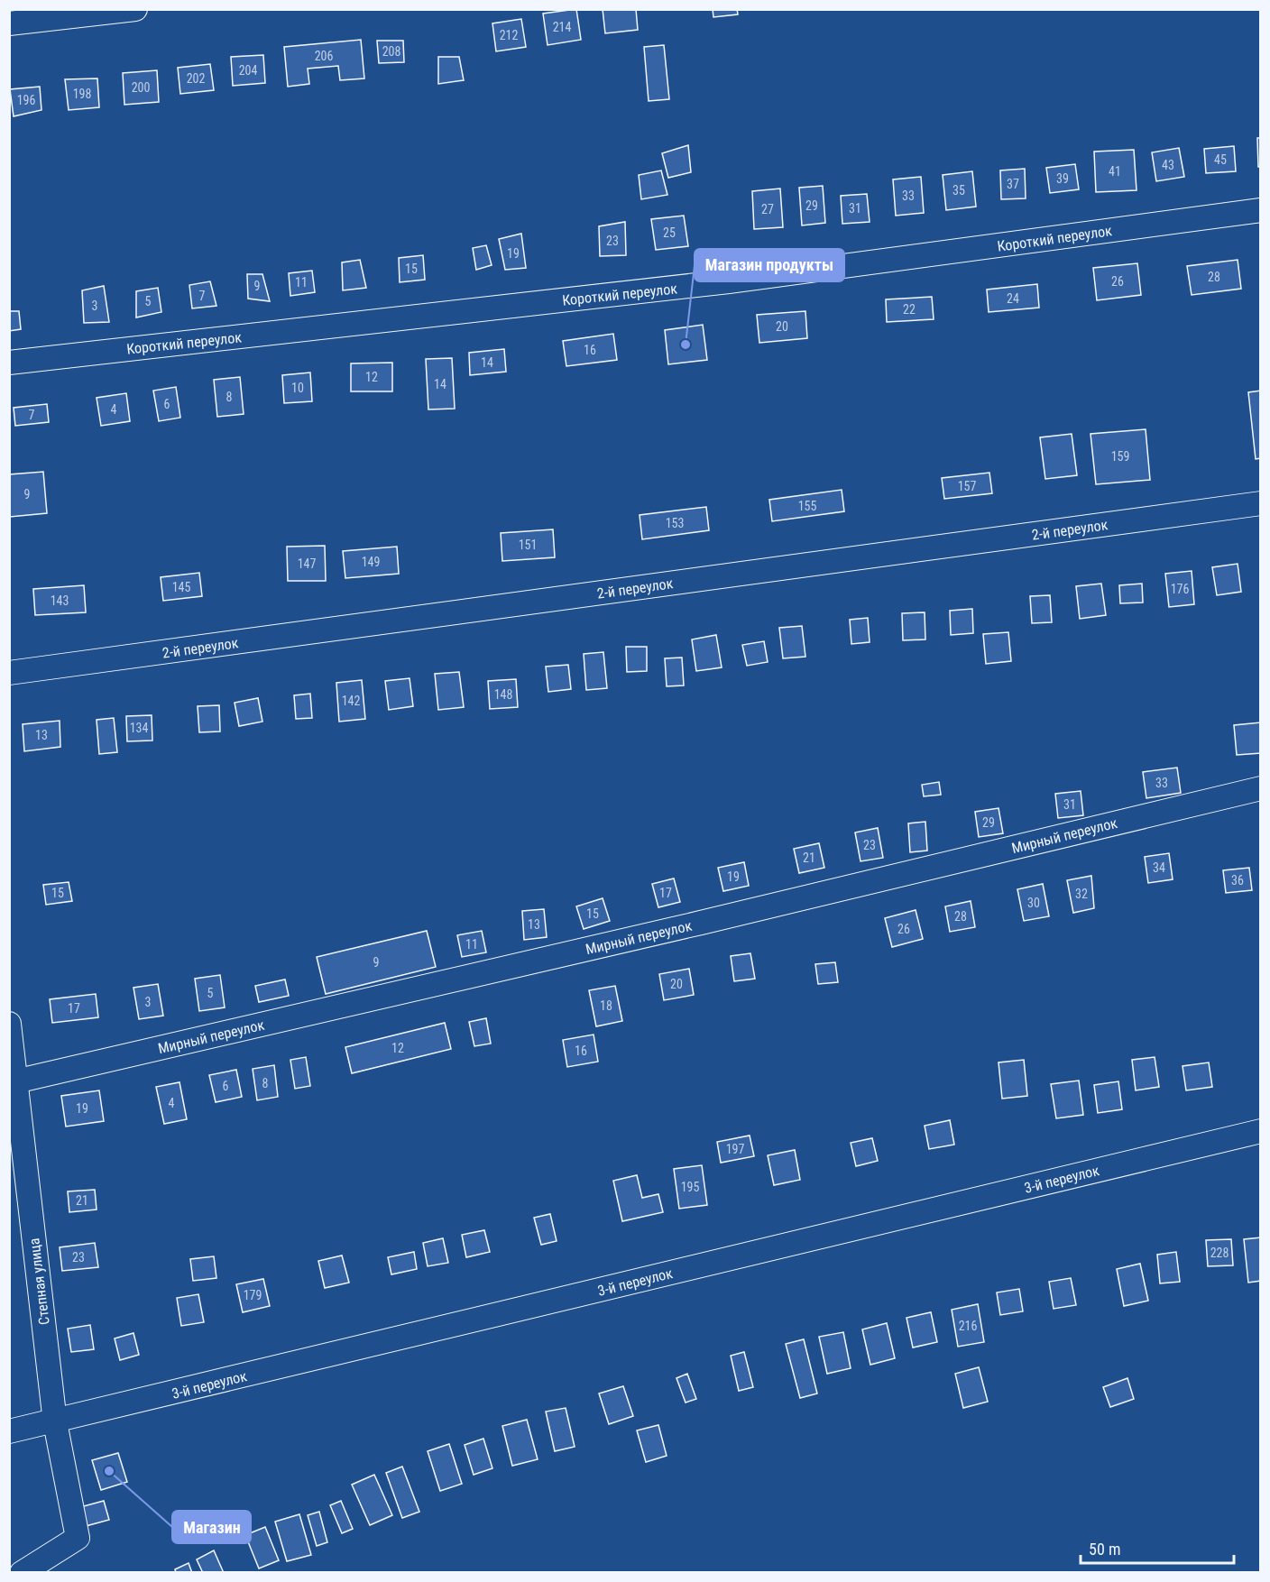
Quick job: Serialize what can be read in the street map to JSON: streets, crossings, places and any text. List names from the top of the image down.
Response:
{
  "streets": {
    "street": [
      "Короткий переулок",
      "2-й переулок",
      "Мирный переулок",
      "3-й переулок",
      "Степная улица"
    ]
  },
  "crossings": [
    ["Мирный переулок", "Степная улица"],
    ["3-й переулок", "Степная улица"]
  ],
  "places": ["Магазин продукты", "Магазин"],
  "house_numbers": [
    "214",
    "212",
    "208",
    "206",
    "204",
    "202",
    "200",
    "198",
    "196",
    "45",
    "43",
    "41",
    "39",
    "37",
    "35",
    "33",
    "29",
    "31",
    "27",
    "25",
    "23",
    "19",
    "15",
    "28",
    "26",
    "11",
    "9",
    "7",
    "24",
    "5",
    "3",
    "22",
    "20",
    "16",
    "14",
    "12",
    "14",
    "10",
    "8",
    "6",
    "4",
    "7",
    "159",
    "157",
    "9",
    "155",
    "153",
    "151",
    "149",
    "147",
    "145",
    "176",
    "143",
    "148",
    "142",
    "134",
    "13",
    "33",
    "31",
    "29",
    "23",
    "21",
    "34",
    "19",
    "36",
    "15",
    "17",
    "32",
    "30",
    "15",
    "28",
    "13",
    "26",
    "11",
    "9",
    "20",
    "5",
    "3",
    "18",
    "17",
    "12",
    "16",
    "8",
    "6",
    "4",
    "19",
    "197",
    "195",
    "21",
    "228",
    "23",
    "179",
    "216"
  ],
  "scale_bar": "50 m"
}
